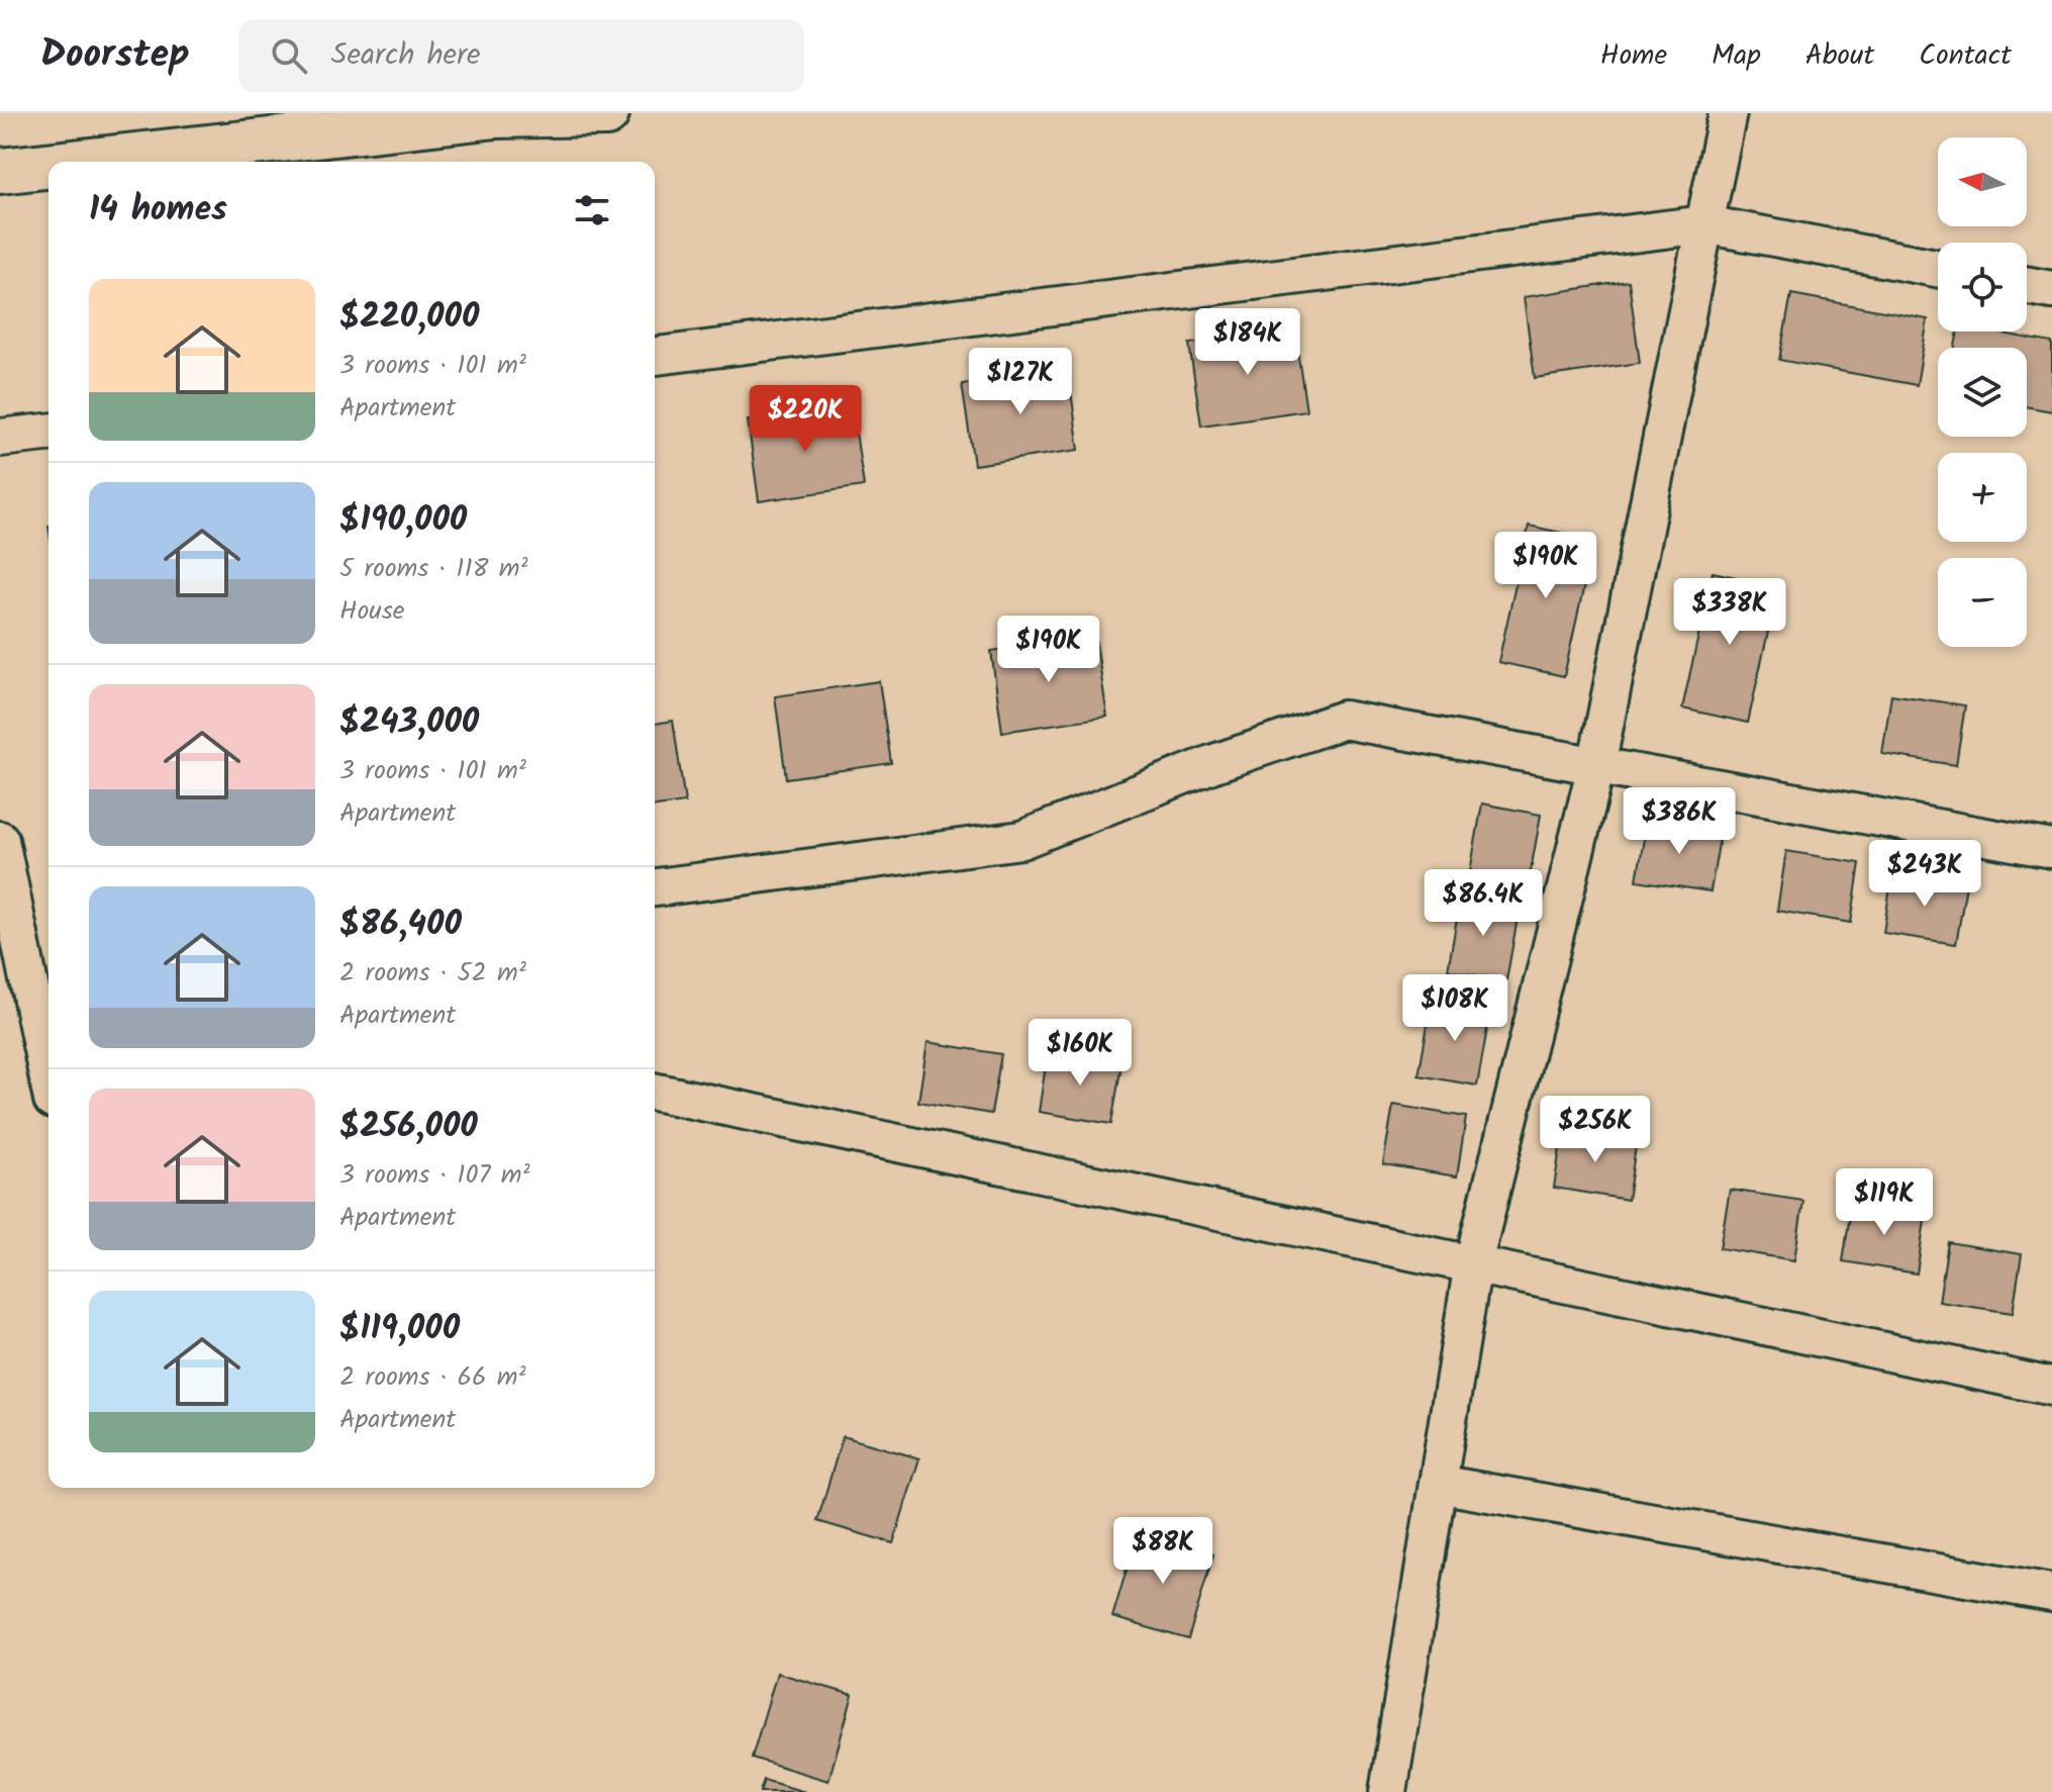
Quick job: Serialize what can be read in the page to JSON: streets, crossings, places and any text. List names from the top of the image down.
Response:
{
  "north": "left",
  "page": {
    "header": "Doorstep",
    "search": "Search here",
    "nav": [
      "Home",
      "Map",
      "About",
      "Contact"
    ],
    "map_buttons": ["+", "−"],
    "heading": "14 homes",
    "list": [
      {
        "name": "$220,000",
        "note": "3 rooms · 101 m² · Apartment"
      },
      {
        "name": "$190,000",
        "note": "5 rooms · 118 m² · House"
      },
      {
        "name": "$243,000",
        "note": "3 rooms · 101 m² · Apartment"
      },
      {
        "name": "$86,400",
        "note": "2 rooms · 52 m² · Apartment"
      },
      {
        "name": "$256,000",
        "note": "3 rooms · 107 m² · Apartment"
      },
      {
        "name": "$119,000",
        "note": "2 rooms · 66 m² · Apartment"
      }
    ],
    "price": [
      "$184K",
      "$127K",
      "$220K",
      "$190K",
      "$338K",
      "$190K",
      "$386K",
      "$243K",
      "$86.4K",
      "$108K",
      "$160K",
      "$256K",
      "$119K",
      "$88K"
    ]
  }
}
